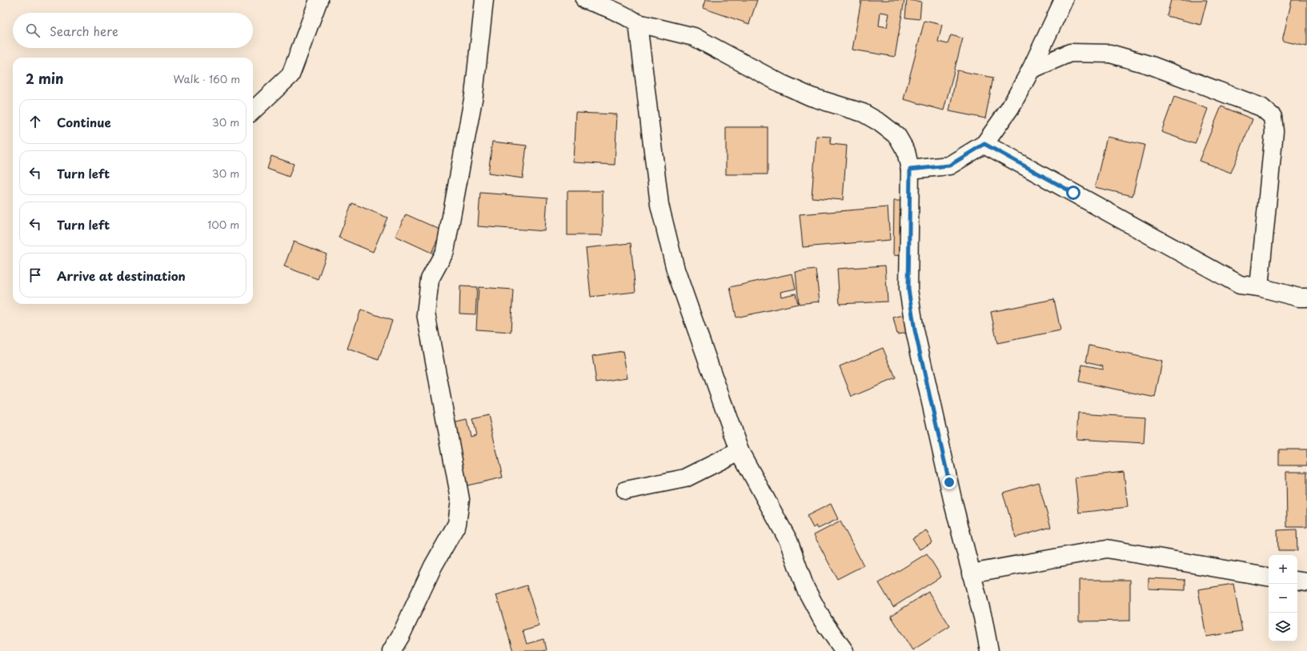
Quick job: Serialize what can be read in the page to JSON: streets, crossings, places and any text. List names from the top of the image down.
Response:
{
  "page": {
    "search": "Search here",
    "heading": ["2 min", "Walk · 160 m"],
    "list": [
      ["Continue", "30 m"],
      ["Turn left", "30 m"],
      ["Turn left", "100 m"],
      "Arrive at destination"
    ],
    "map_buttons": ["+", "−"]
  }
}
